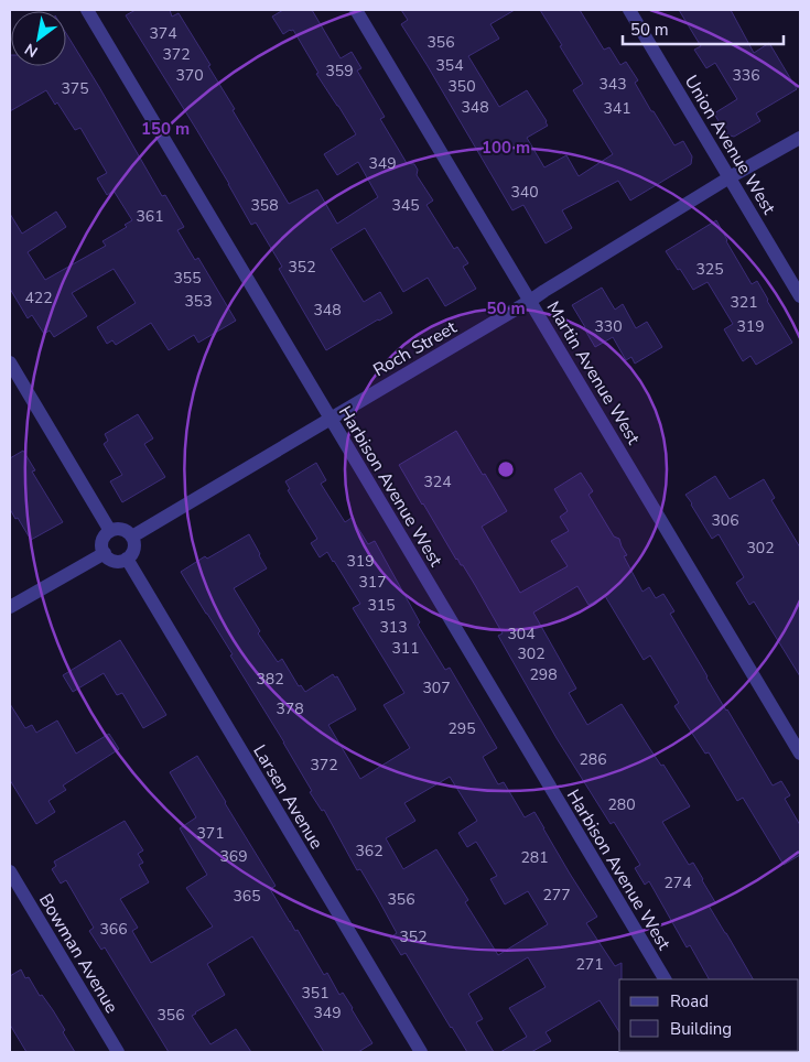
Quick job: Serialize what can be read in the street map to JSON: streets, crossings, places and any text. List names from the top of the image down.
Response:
{
  "streets": {
    "street": [
      "Union Avenue West",
      "Roch Street",
      "Martin Avenue West",
      "Harbison Avenue West",
      "Larsen Avenue",
      "Bowman Avenue"
    ]
  },
  "crossings": [
    ["Union Avenue West", "Roch Street"],
    ["Roch Street", "Martin Avenue West"],
    ["Roch Street", "Harbison Avenue West"],
    ["Roch Street", "Larsen Avenue"]
  ],
  "house_numbers": [
    "374",
    "356",
    "372",
    "354",
    "359",
    "370",
    "336",
    "343",
    "350",
    "375",
    "348",
    "341",
    "349",
    "340",
    "358",
    "345",
    "361",
    "352",
    "325",
    "355",
    "422",
    "353",
    "321",
    "348",
    "330",
    "319",
    "324",
    "306",
    "302",
    "319",
    "317",
    "315",
    "313",
    "304",
    "311",
    "302",
    "298",
    "382",
    "307",
    "378",
    "295",
    "286",
    "372",
    "280",
    "371",
    "362",
    "369",
    "281",
    "274",
    "277",
    "365",
    "356",
    "366",
    "352",
    "271",
    "351",
    "349",
    "356"
  ],
  "legend": ["Road", "Building"],
  "scale_bar": "50 m",
  "north": "bottom left",
  "rings": ["150 m", "100 m", "50 m"]
}
